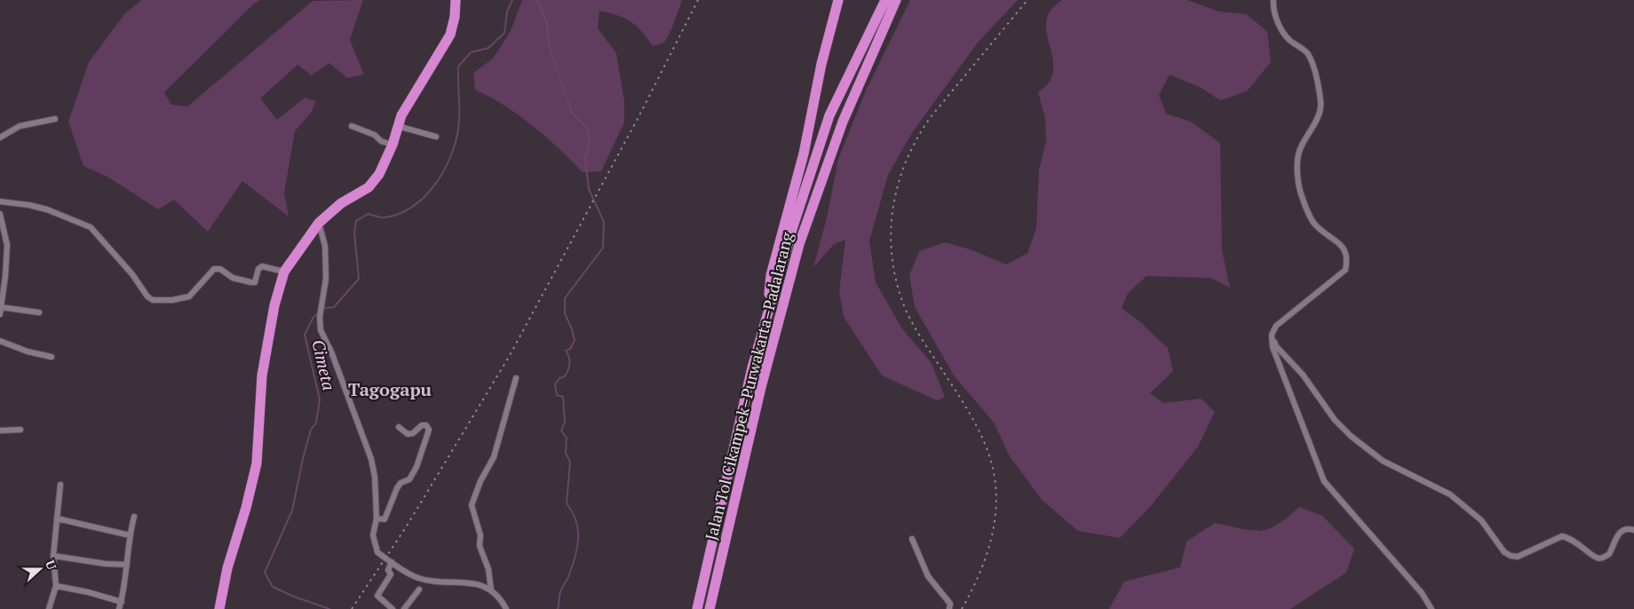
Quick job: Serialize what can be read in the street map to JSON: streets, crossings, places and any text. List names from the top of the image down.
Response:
{
  "streets": {
    "highway": ["Jalan Tol Cikampek–Purwakarta–Padalarang"]
  },
  "districts": ["Tagogapu"],
  "water": ["Cimeta"],
  "north": "right"
}
